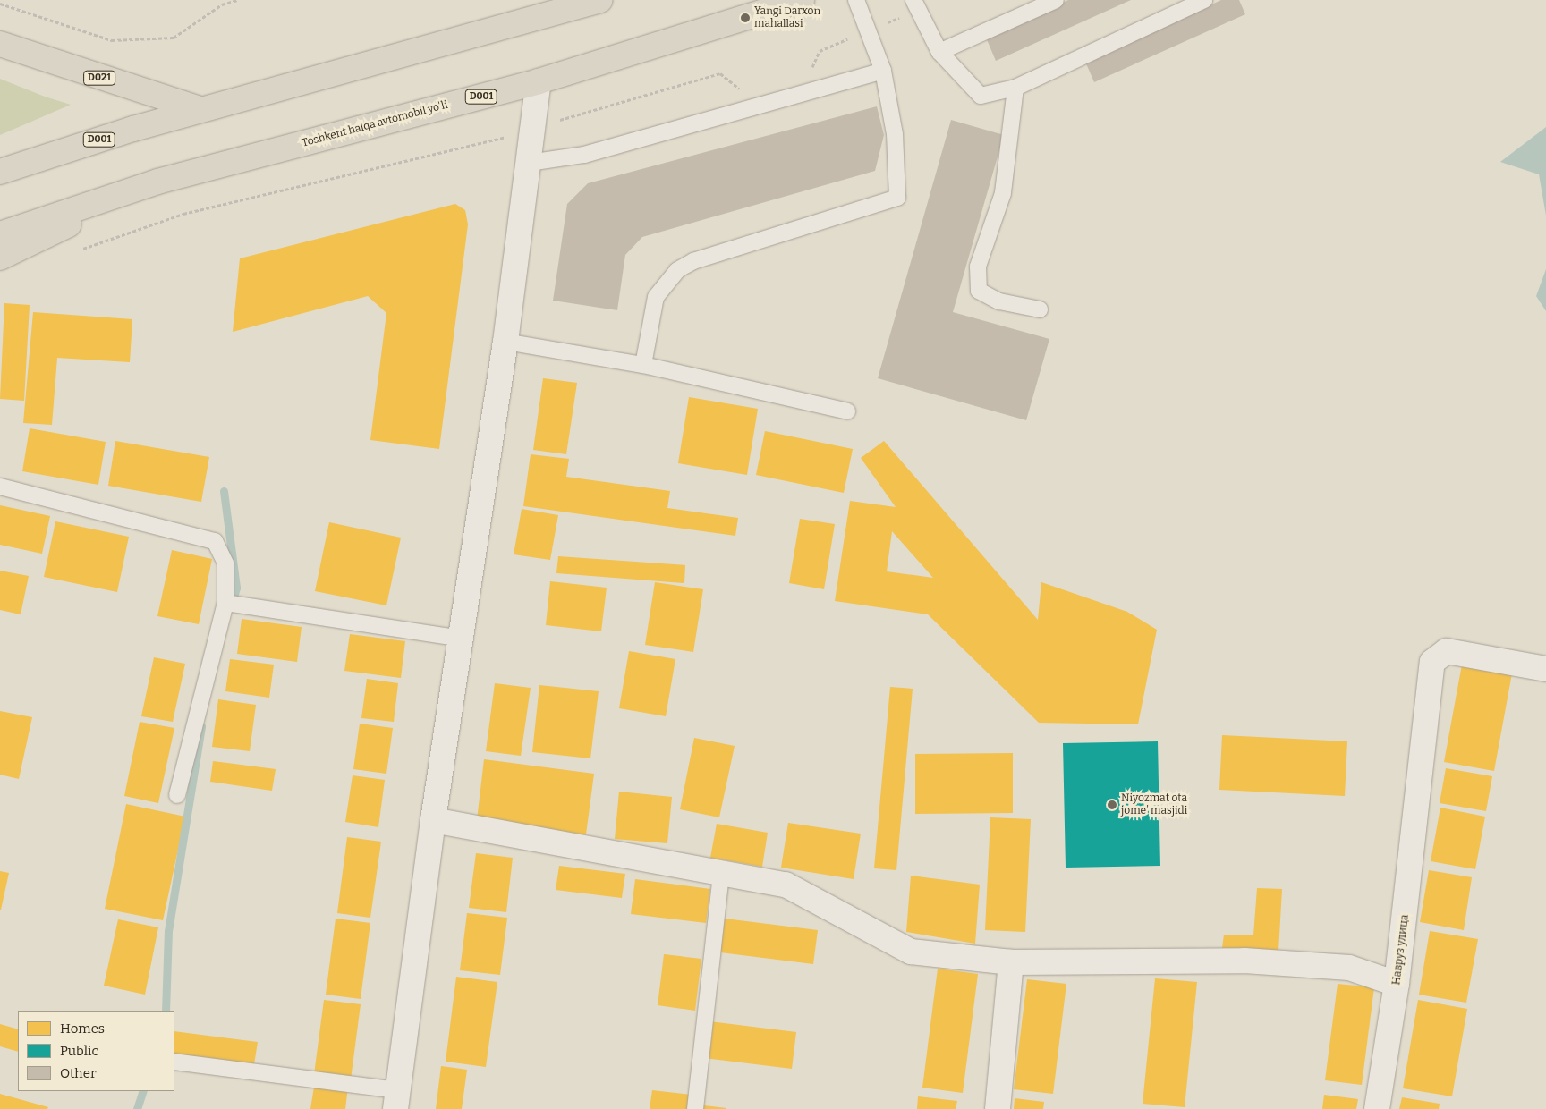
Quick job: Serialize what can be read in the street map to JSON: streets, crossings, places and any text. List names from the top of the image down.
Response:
{
  "streets": {
    "highway": ["D021", "D001", "Toshkent halqa avtomobil yo'li"],
    "street": ["Навруз улица"]
  },
  "crossings": [
    ["D021", "D001"]
  ],
  "places": ["Yangi Darxon mahallasi", "Niyozmat ota jome’ masjidi"],
  "legend": ["Homes", "Public", "Other"]
}
